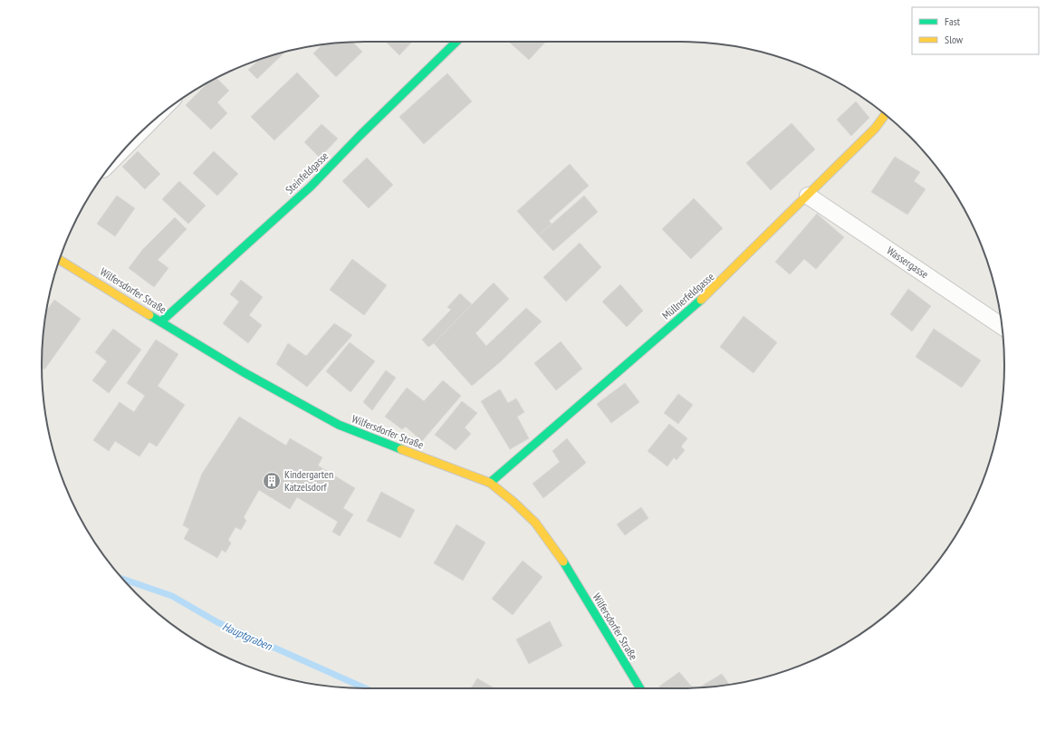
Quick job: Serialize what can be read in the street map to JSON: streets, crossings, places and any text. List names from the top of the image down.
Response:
{
  "streets": {
    "street": [
      "Steinfeldgasse",
      "Wassergasse",
      "Wilfersdorfer Straße",
      "Müllnerfeldgasse"
    ]
  },
  "crossings": [
    ["Steinfeldgasse", "Wilfersdorfer Straße"],
    ["Wassergasse", "Müllnerfeldgasse"],
    ["Wilfersdorfer Straße", "Müllnerfeldgasse"]
  ],
  "water": ["Hauptgraben"],
  "places": {
    "building": ["Kindergarten Katzelsdorf"]
  },
  "legend": ["Fast", "Slow"]
}
